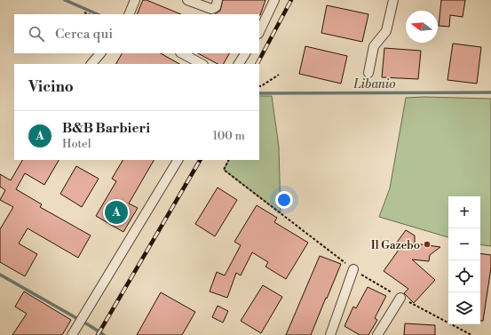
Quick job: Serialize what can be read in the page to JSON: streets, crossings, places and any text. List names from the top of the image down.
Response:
{
  "water": ["Libanio"],
  "places": ["Il Gazebo"],
  "north": "left",
  "page": {
    "search": "Cerca qui",
    "heading": "Vicino",
    "list": [
      {
        "mark": "A",
        "name": "B&B Barbieri",
        "note": "Hotel",
        "value": "100 m"
      }
    ],
    "map_buttons": ["+", "−"],
    "pins": "A"
  }
}
